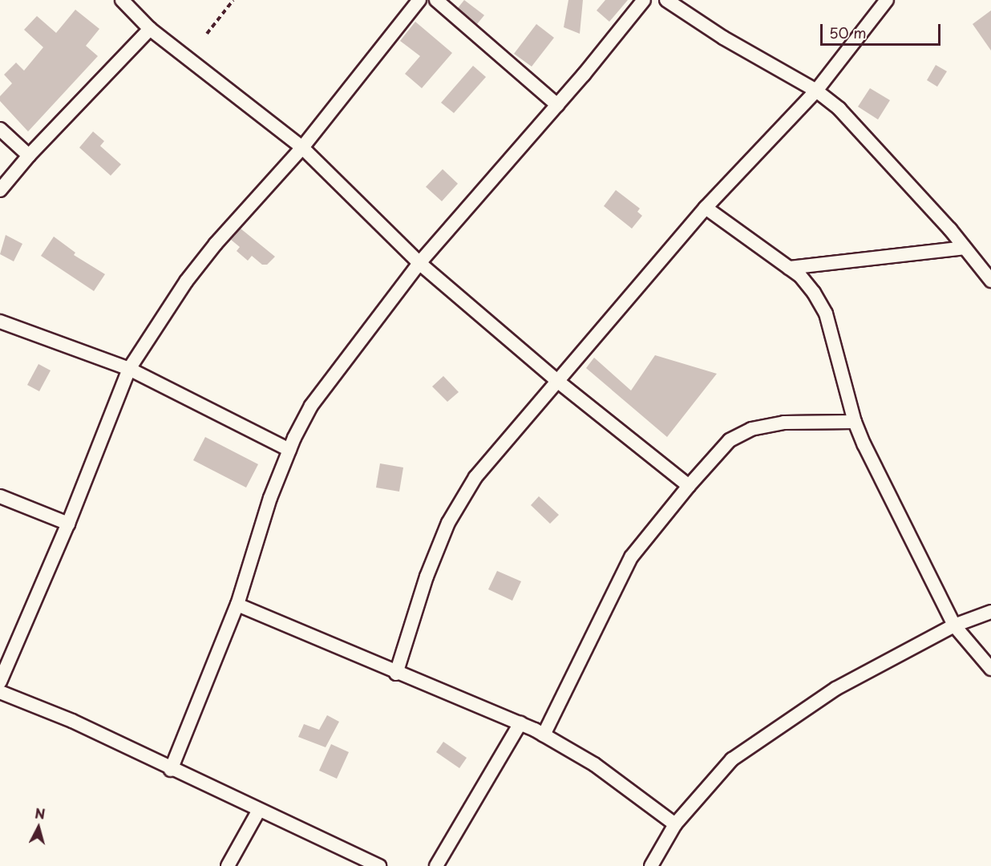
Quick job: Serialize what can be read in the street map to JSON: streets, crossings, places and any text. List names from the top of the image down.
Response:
{
  "scale_bar": "50 m",
  "north": "top"
}
